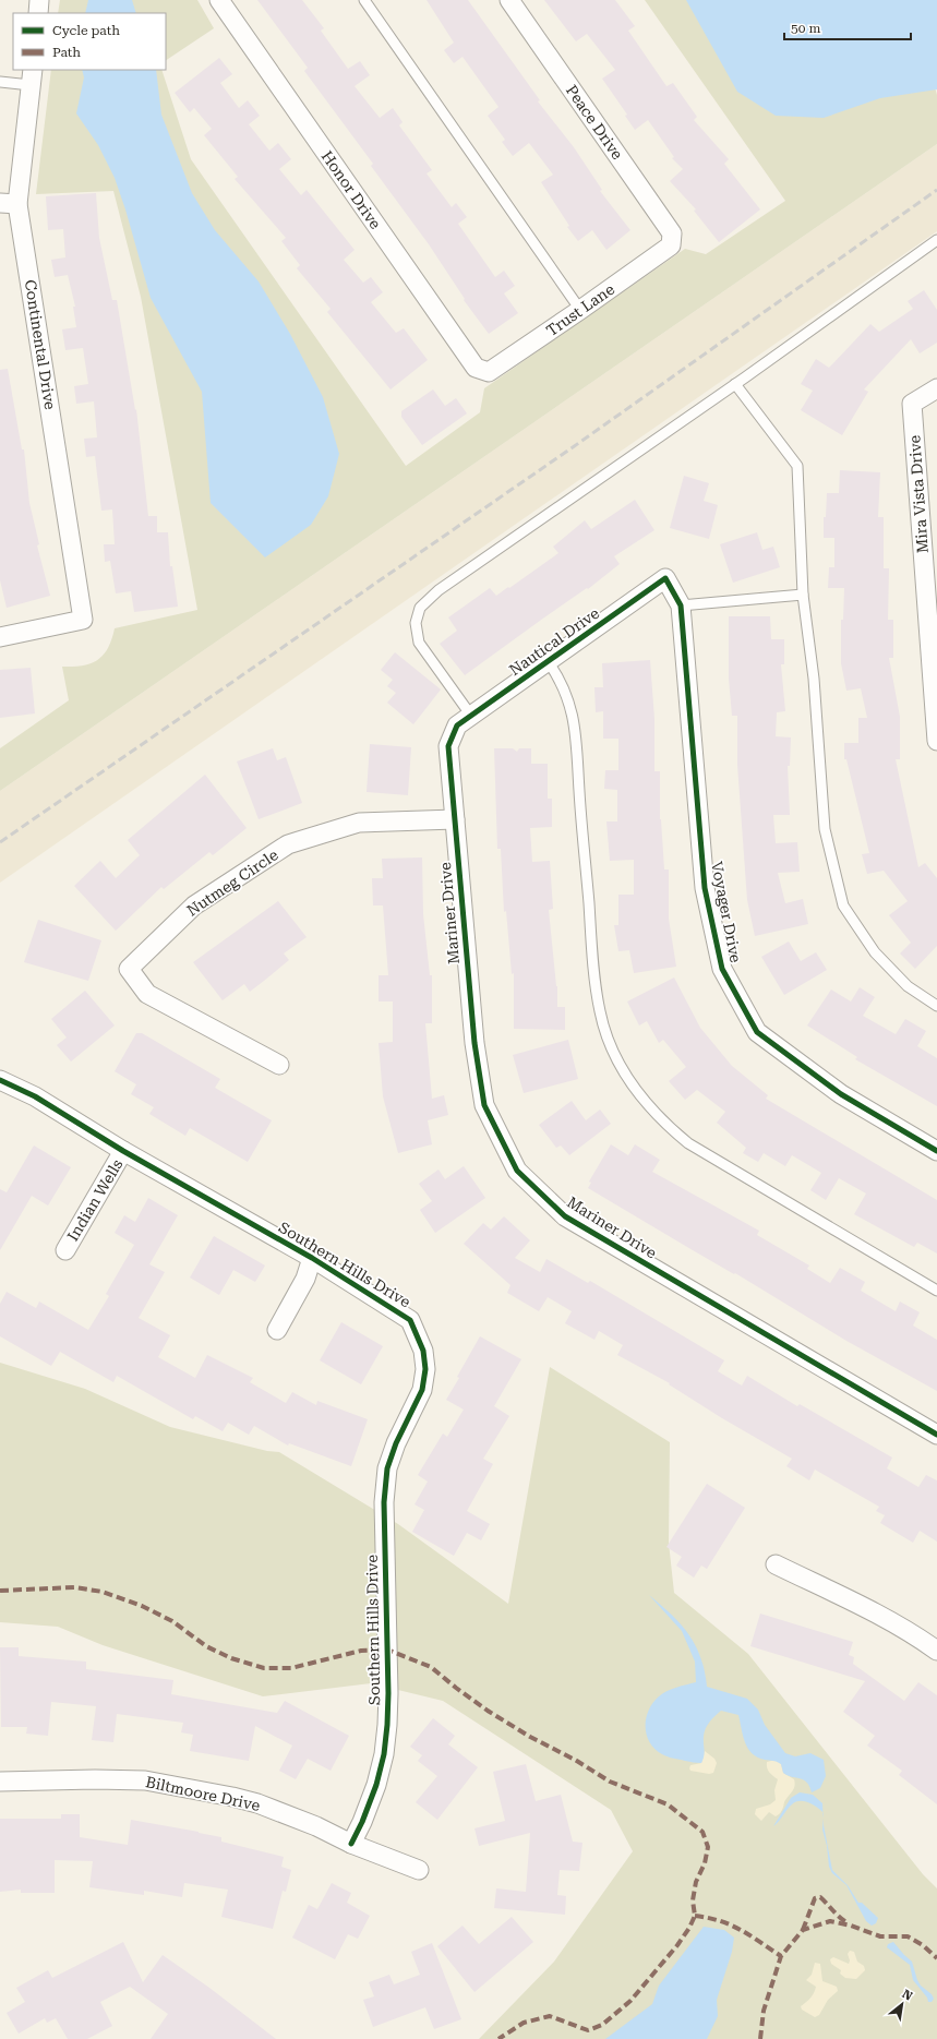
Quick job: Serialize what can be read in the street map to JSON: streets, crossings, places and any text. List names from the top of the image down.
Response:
{
  "streets": {
    "street": [
      "Peace Drive",
      "Honor Drive",
      "Trust Lane",
      "Continental Drive",
      "Mira Vista Drive",
      "Nautical Drive",
      "Nutmeg Circle",
      "Voyager Drive",
      "Mariner Drive",
      "Indian Wells",
      "Southern Hills Drive",
      "Biltmoore Drive"
    ]
  },
  "crossings": [
    ["Peace Drive", "Trust Lane"],
    ["Honor Drive", "Trust Lane"],
    ["Nautical Drive", "Voyager Drive"],
    ["Nautical Drive", "Mariner Drive"],
    ["Nutmeg Circle", "Mariner Drive"],
    ["Indian Wells", "Southern Hills Drive"],
    ["Southern Hills Drive", "Biltmoore Drive"]
  ],
  "legend": ["Cycle path", "Path"],
  "scale_bar": "50 m",
  "north": "top right"
}
